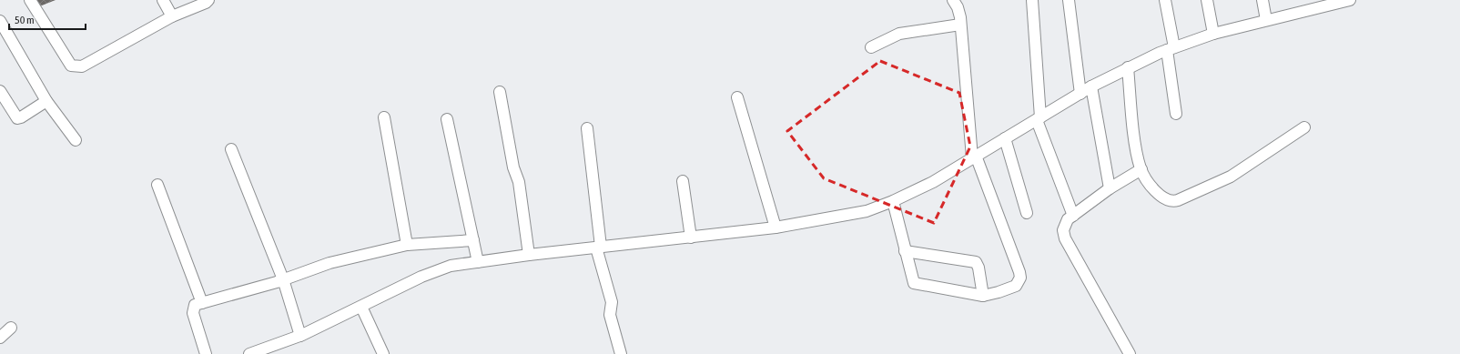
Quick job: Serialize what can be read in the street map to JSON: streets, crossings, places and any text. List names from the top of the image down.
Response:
{
  "scale_bar": "50 m"
}
